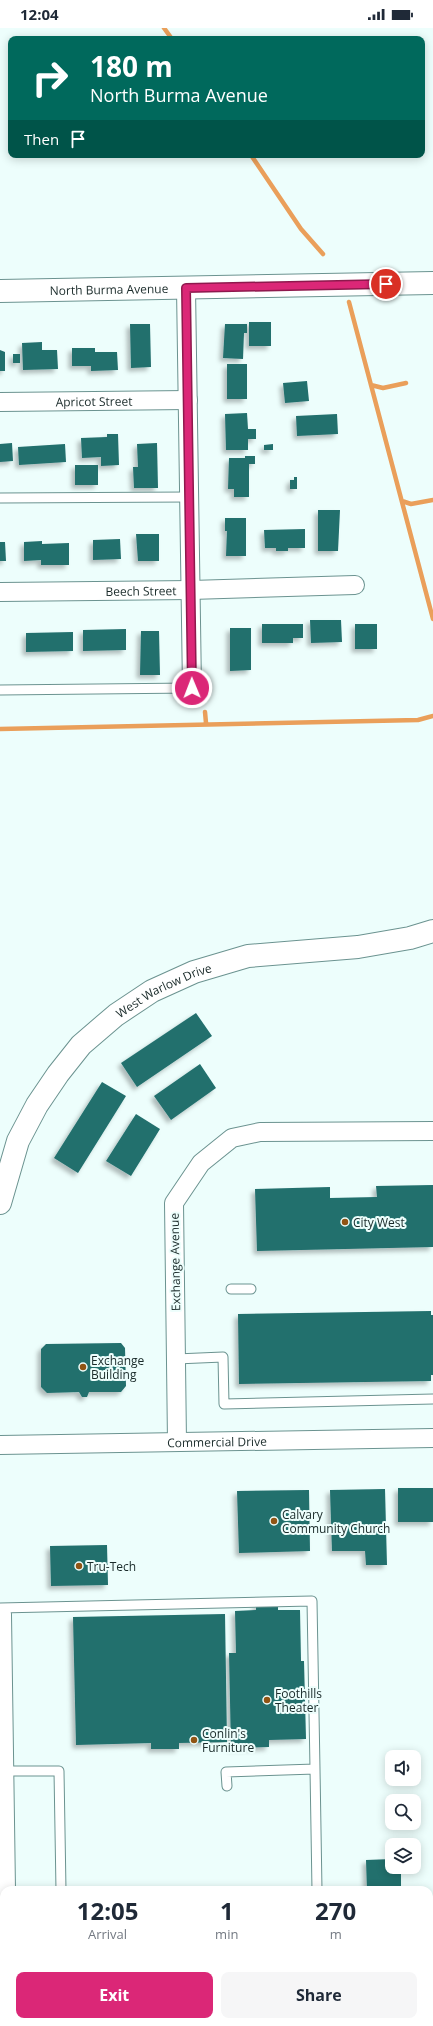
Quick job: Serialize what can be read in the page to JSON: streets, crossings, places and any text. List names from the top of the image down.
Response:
{
  "streets": {
    "street": [
      "North Burma Avenue",
      "Apricot Street",
      "Beech Street",
      "West Warlow Drive",
      "Exchange Avenue",
      "Commercial Drive"
    ]
  },
  "crossings": [
    ["Exchange Avenue", "Commercial Drive"]
  ],
  "places": [
    "City West",
    "Exchange Building",
    "Calvary Community Church",
    "Tru-Tech",
    "Foothills Theater",
    "Conlin's Furniture"
  ],
  "page": {
    "status": "12:04",
    "turn": ["180 m", "North Burma Avenue"],
    "then": "Then",
    "eta": [
      "12:05",
      "Arrival",
      "1",
      "min",
      "270",
      "m"
    ],
    "buttons": ["Exit", "Share"]
  }
}
